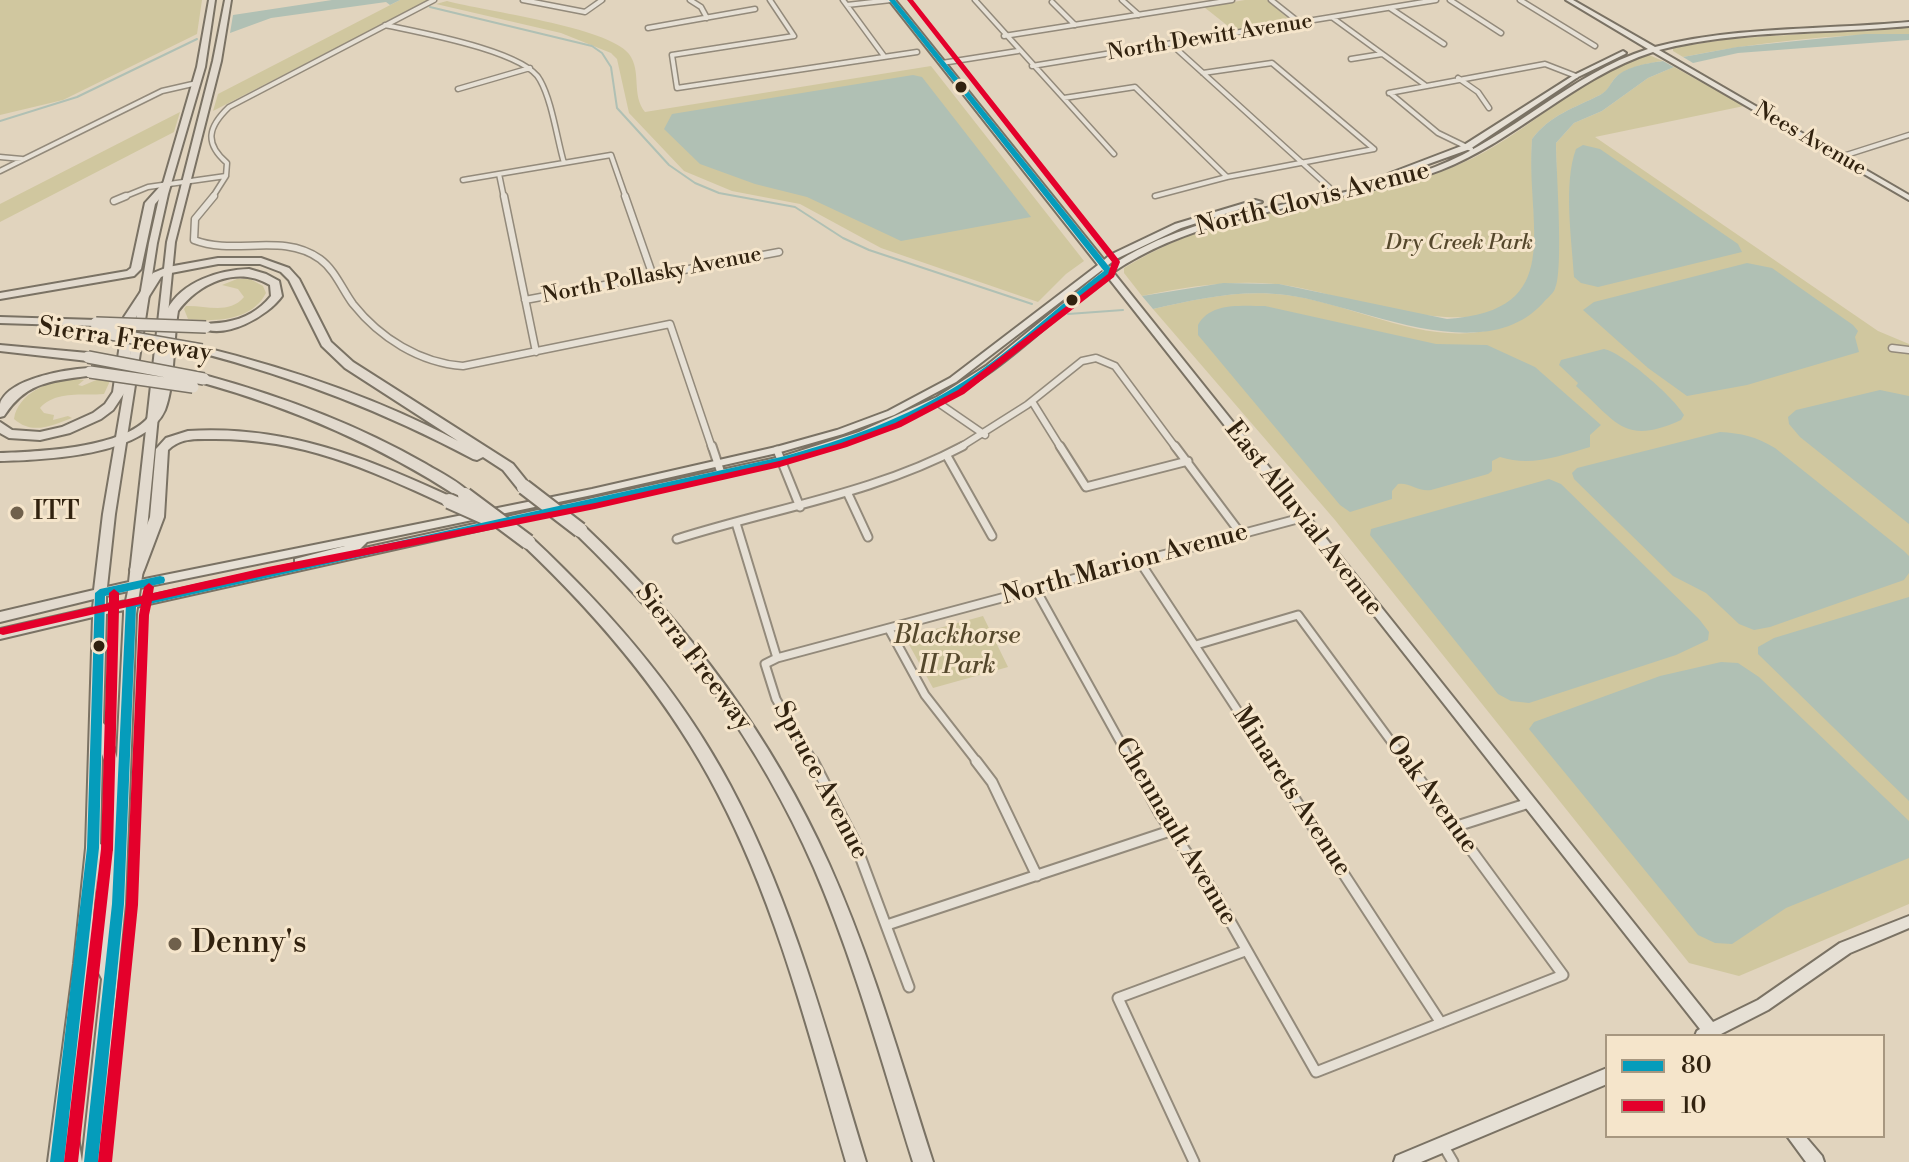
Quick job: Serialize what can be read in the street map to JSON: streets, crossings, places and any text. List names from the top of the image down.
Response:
{
  "streets": {
    "highway": ["Sierra Freeway"],
    "main road": ["Nees Avenue", "North Clovis Avenue", "East Alluvial Avenue"],
    "street": [
      "North Dewitt Avenue",
      "North Pollasky Avenue",
      "North Marion Avenue",
      "Spruce Avenue",
      "Minarets Avenue",
      "Oak Avenue",
      "Chennault Avenue"
    ]
  },
  "crossings": [
    ["Nees Avenue", "North Clovis Avenue"],
    ["North Clovis Avenue", "East Alluvial Avenue"],
    ["East Alluvial Avenue", "North Marion Avenue"],
    ["North Marion Avenue", "Spruce Avenue"],
    ["North Marion Avenue", "Minarets Avenue"],
    ["North Marion Avenue", "Chennault Avenue"],
    ["Minarets Avenue", "Oak Avenue"],
    ["Minarets Avenue", "Chennault Avenue"],
    ["Oak Avenue", "Chennault Avenue"]
  ],
  "parks": ["Dry Creek Park", "Blackhorse II Park"],
  "places": ["ITT", "Denny's"],
  "lines": ["transit line 80", "transit line 10"],
  "legend": ["80", "10"]
}
